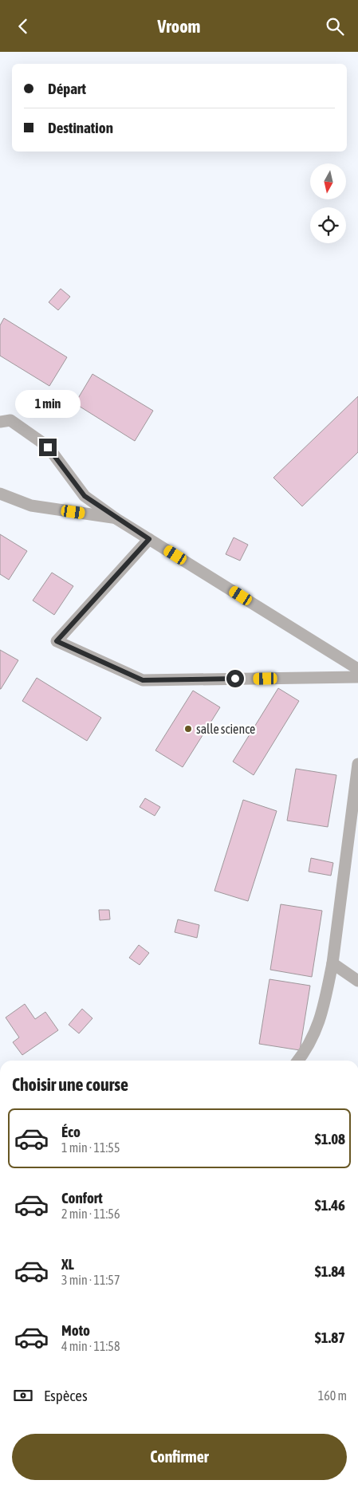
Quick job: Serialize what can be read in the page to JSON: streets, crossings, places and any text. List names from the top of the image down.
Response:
{
  "places": ["salle science"],
  "north": "bottom",
  "page": {
    "header": "Vroom",
    "banner": ["Départ", "Destination"],
    "bubble": "1 min",
    "heading": "Choisir une course",
    "list": [
      {
        "name": "Éco",
        "note": "1 min · 11:55",
        "value": "$1.08"
      },
      {
        "name": "Confort",
        "note": "2 min · 11:56",
        "value": "$1.46"
      },
      {
        "name": "XL",
        "note": "3 min · 11:57",
        "value": "$1.84"
      },
      {
        "name": "Moto",
        "note": "4 min · 11:58",
        "value": "$1.87"
      }
    ],
    "pay": ["Espèces", "160 m"],
    "buttons": "Confirmer"
  }
}
